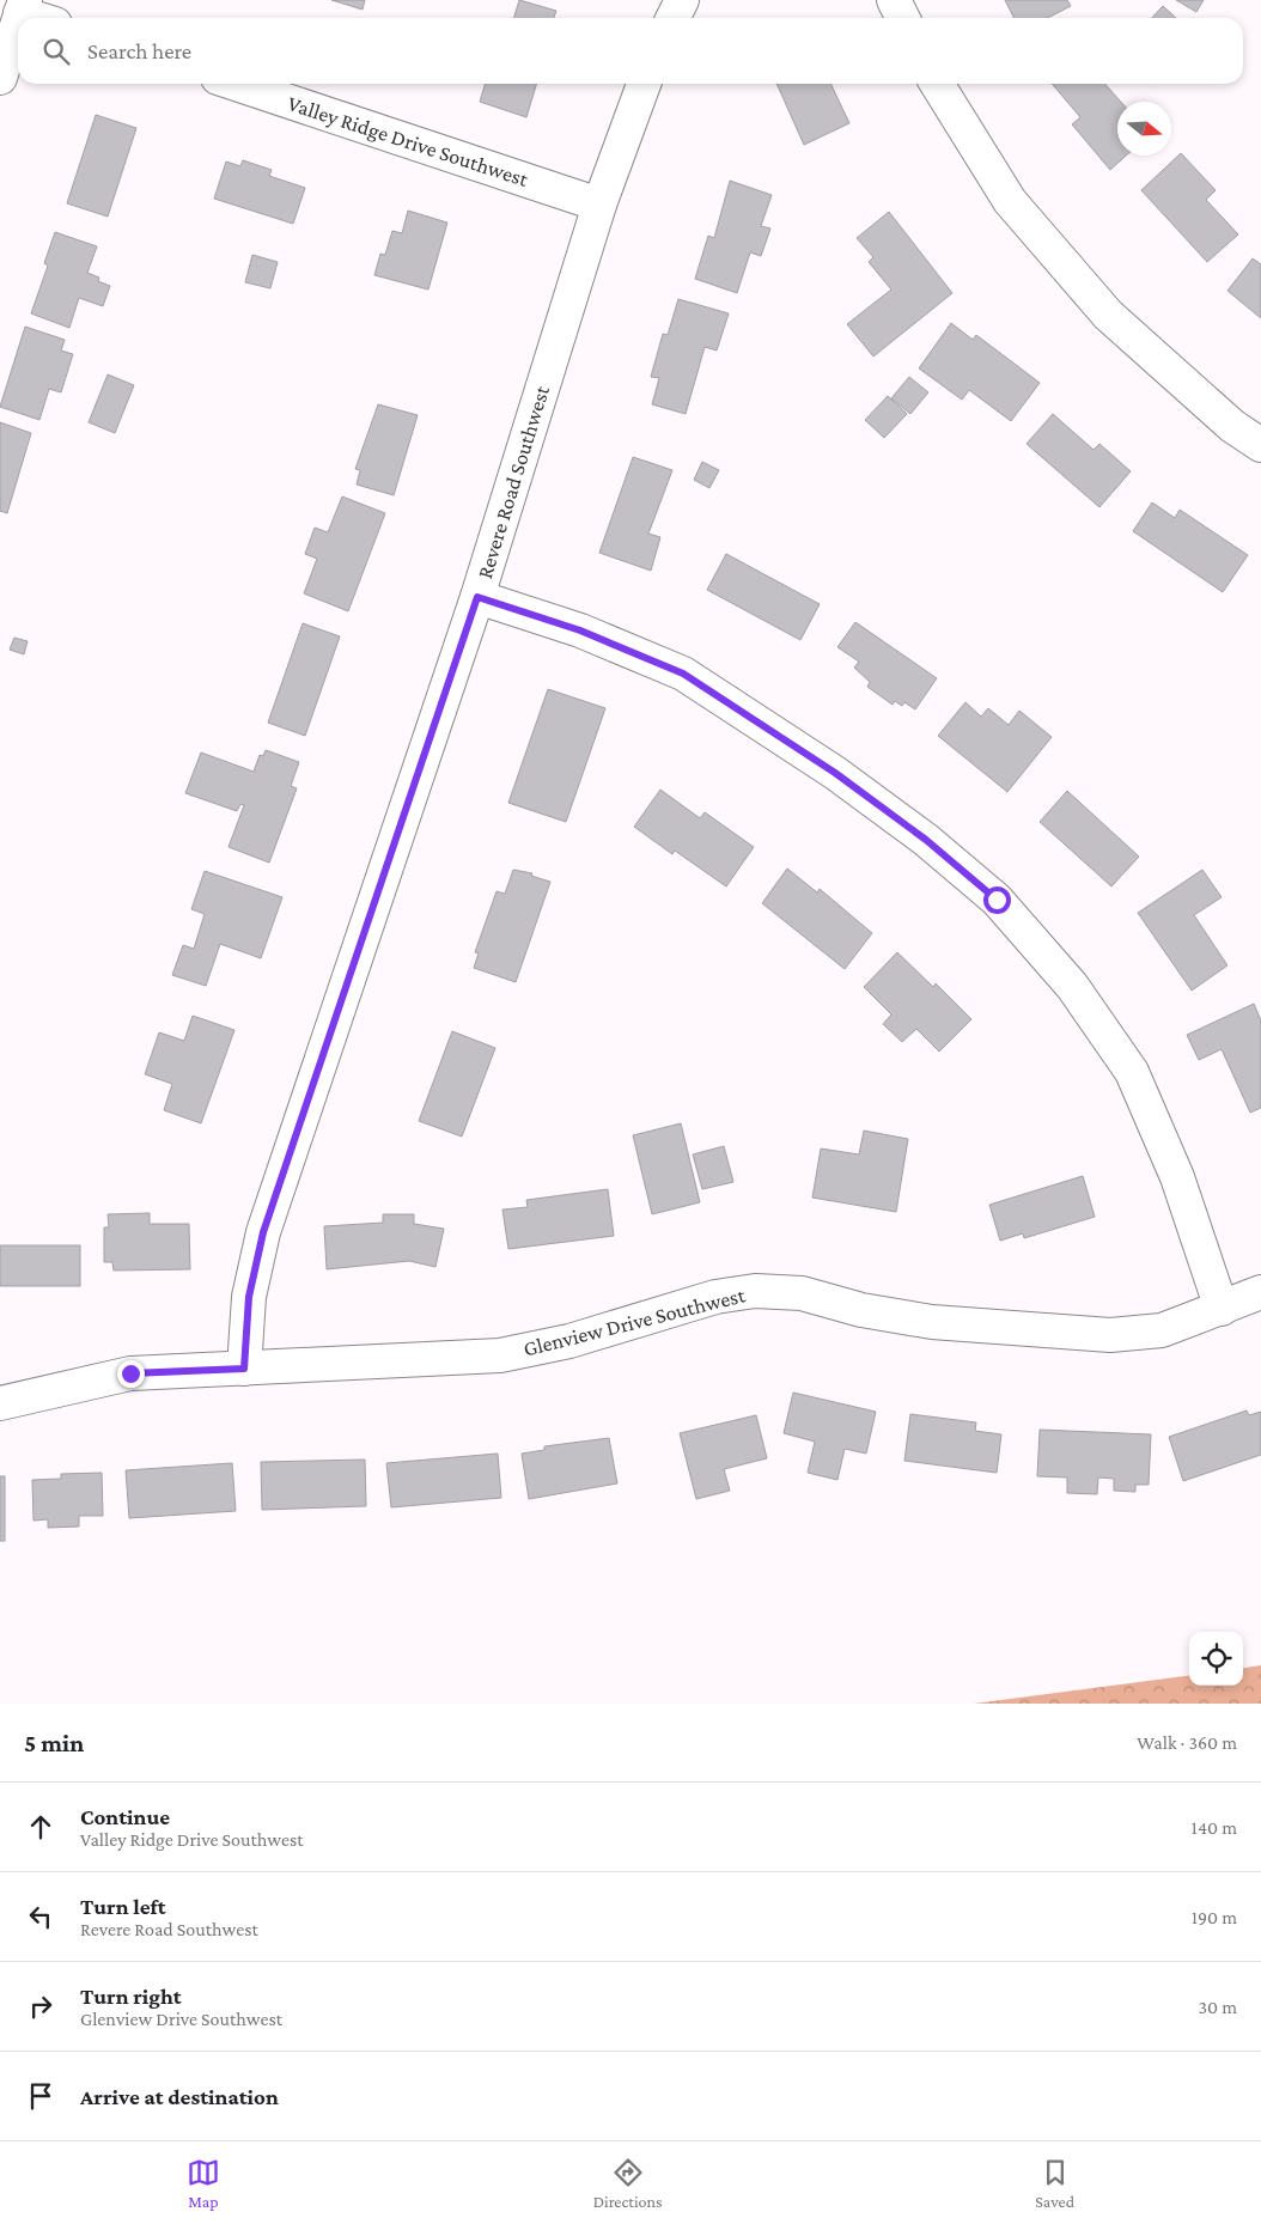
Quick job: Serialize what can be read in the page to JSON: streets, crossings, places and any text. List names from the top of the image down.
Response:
{
  "streets": {
    "street": ["Valley Ridge Drive Southwest", "Revere Road Southwest", "Glenview Drive Southwest"]
  },
  "crossings": [
    ["Valley Ridge Drive Southwest", "Revere Road Southwest"],
    ["Revere Road Southwest", "Glenview Drive Southwest"]
  ],
  "north": "right",
  "page": {
    "search": "Search here",
    "heading": ["5 min", "Walk · 360 m"],
    "list": [
      ["Continue", "Valley Ridge Drive Southwest", "140 m"],
      ["Turn left", "Revere Road Southwest", "190 m"],
      ["Turn right", "Glenview Drive Southwest", "30 m"],
      "Arrive at destination"
    ],
    "nav": ["Map", "Directions", "Saved"]
  }
}
